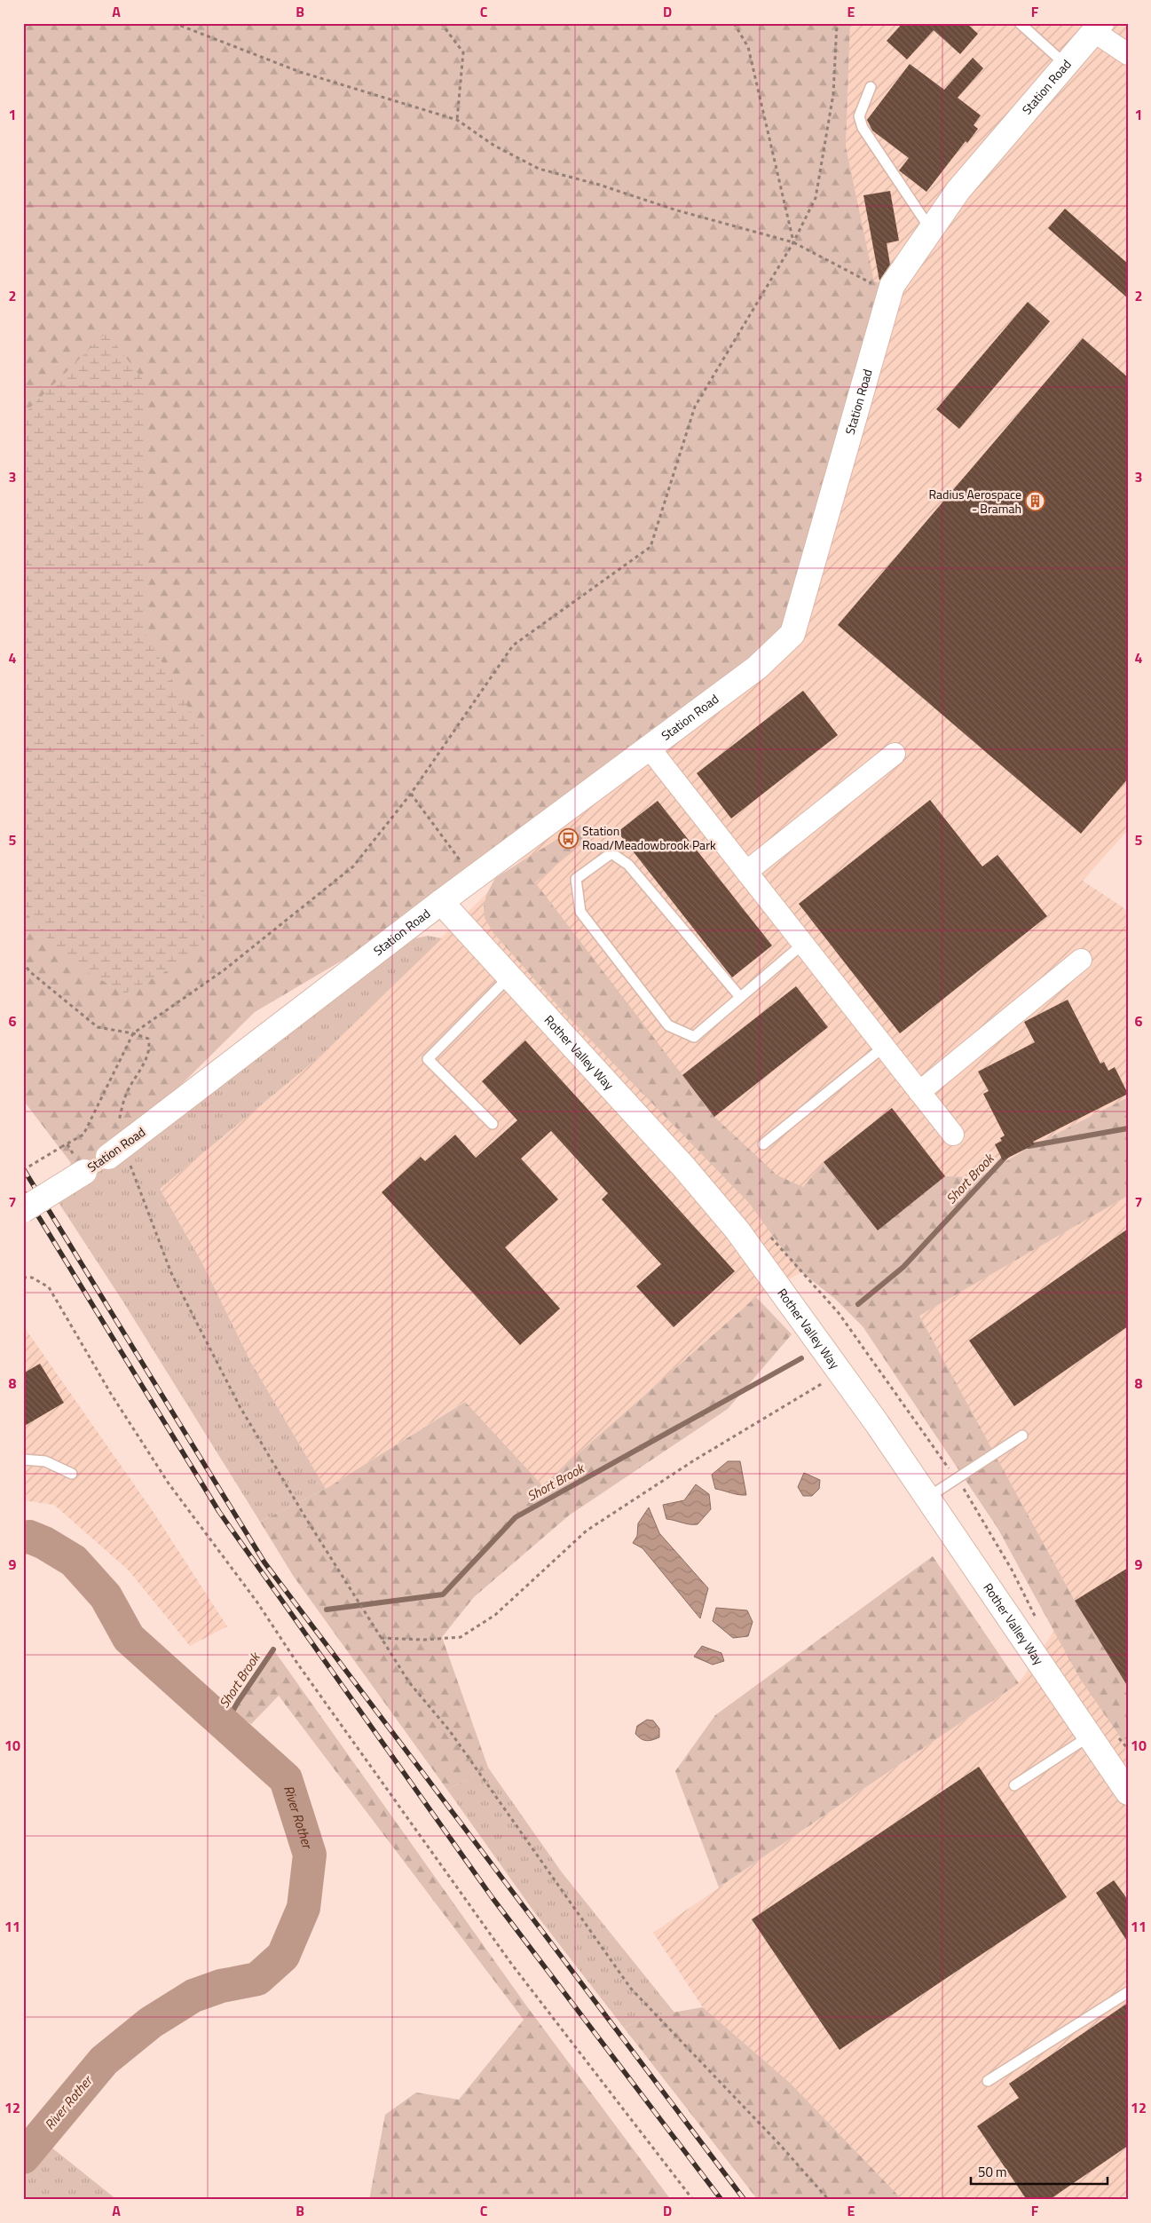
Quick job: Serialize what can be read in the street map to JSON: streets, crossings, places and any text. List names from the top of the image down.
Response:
{
  "streets": {
    "main road": ["Station Road", "Rother Valley Way"]
  },
  "crossings": [
    ["Station Road", "Rother Valley Way"]
  ],
  "water": ["Short Brook", "River Rother"],
  "places": {
    "building": ["Radius Aerospace - Bramah"],
    "bus stop": ["Station Road/Meadowbrook Park"]
  },
  "scale_bar": "50 m",
  "grid": {
    "columns": [
      "A",
      "B",
      "C",
      "D",
      "E",
      "F"
    ],
    "rows": [
      "1",
      "2",
      "3",
      "4",
      "5",
      "6",
      "7",
      "8",
      "9",
      "10",
      "11",
      "12"
    ]
  }
}
